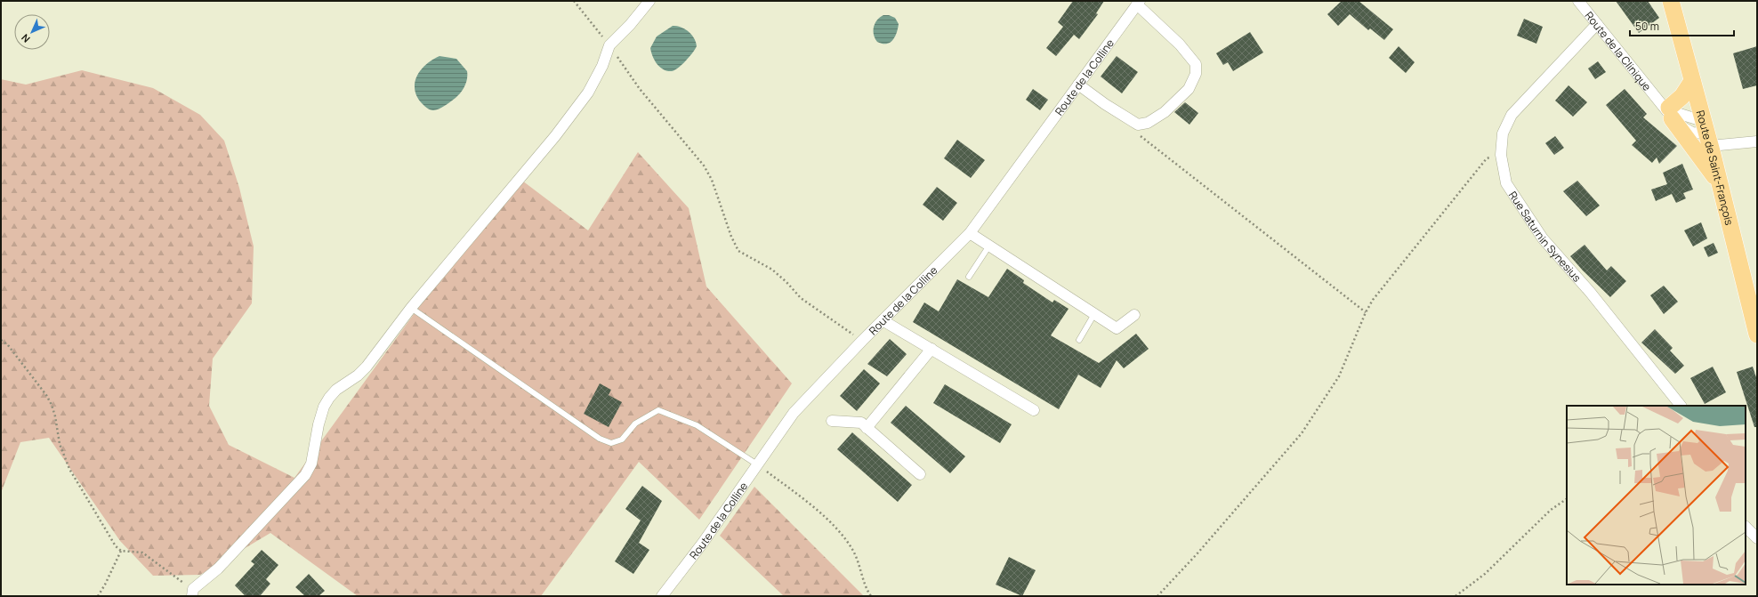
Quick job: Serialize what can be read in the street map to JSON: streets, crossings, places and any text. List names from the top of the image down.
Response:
{
  "streets": {
    "main road": ["Route de Saint-François"],
    "street": ["Route de la Clinique", "Route de la Colline", "Rue Saturnin Synesius"]
  },
  "crossings": [
    ["Route de la Clinique", "Route de Saint-François"],
    ["Route de la Clinique", "Rue Saturnin Synesius"]
  ],
  "scale_bar": "50 m",
  "north": "bottom left"
}
